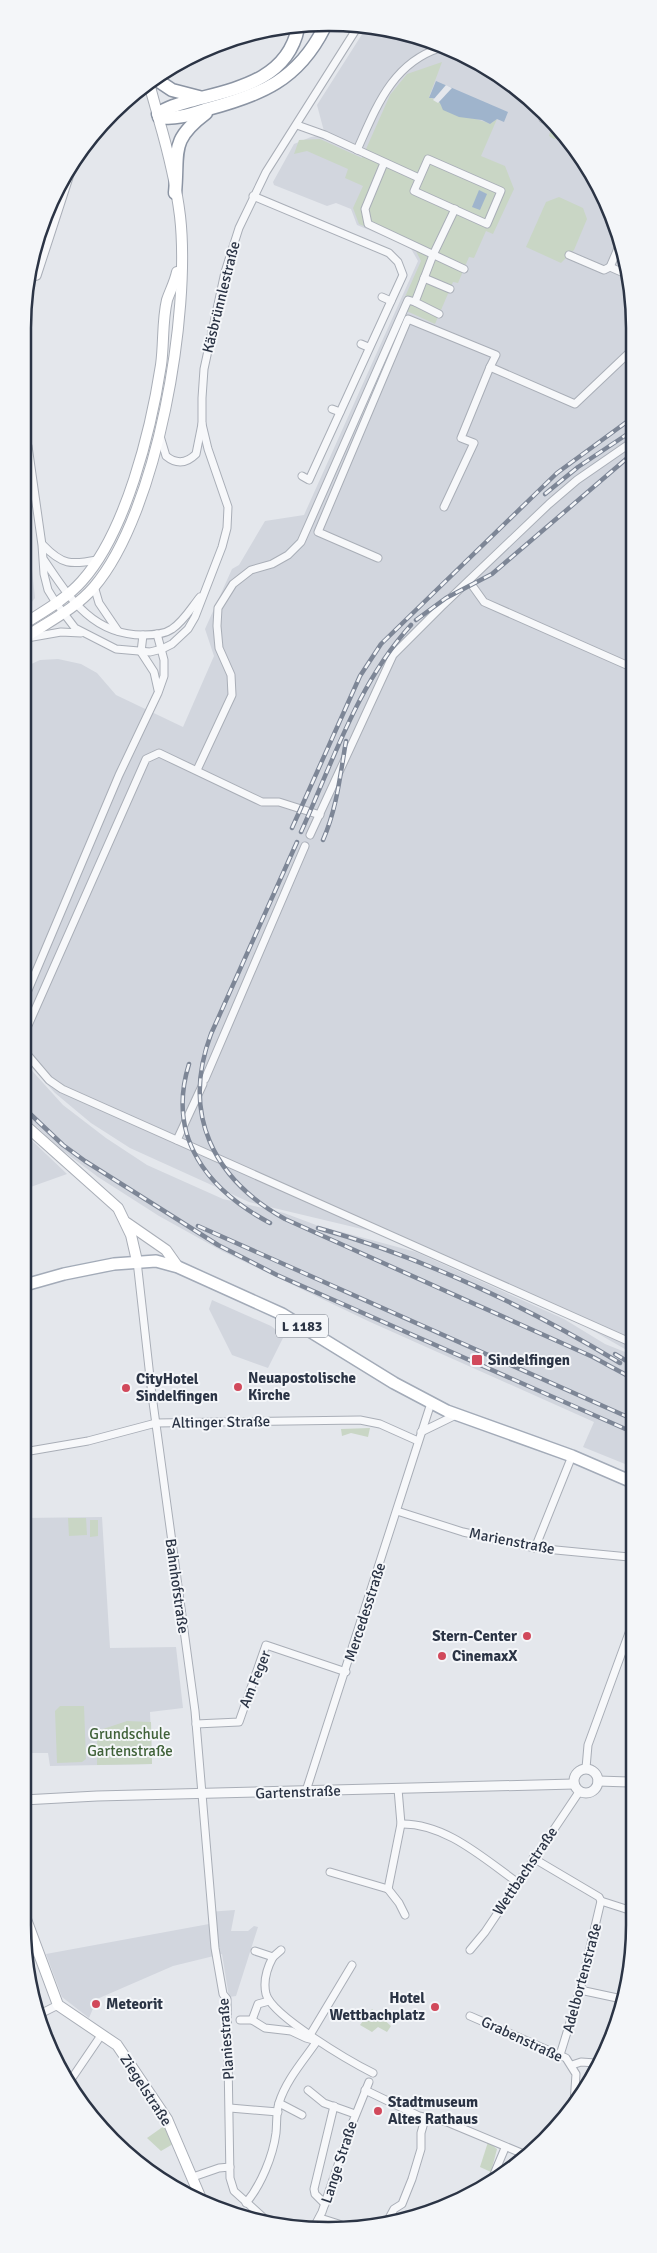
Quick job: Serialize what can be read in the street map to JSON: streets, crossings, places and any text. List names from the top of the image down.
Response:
{
  "streets": {
    "main road": ["L 1183", "Ziegelstraße"],
    "street": [
      "Käsbrünnlestraße",
      "Altinger Straße",
      "Marienstraße",
      "Bahnhofstraße",
      "Mercedesstraße",
      "Am Feger",
      "Gartenstraße",
      "Wettbachstraße",
      "Adelbortenstraße",
      "Planiestraße",
      "Grabenstraße",
      "Lange Straße"
    ]
  },
  "crossings": [
    ["L 1183", "Bahnhofstraße"],
    ["L 1183", "Mercedesstraße"],
    ["Altinger Straße", "Bahnhofstraße"],
    ["Altinger Straße", "Mercedesstraße"],
    ["Marienstraße", "Mercedesstraße"],
    ["Bahnhofstraße", "Am Feger"],
    ["Bahnhofstraße", "Gartenstraße"],
    ["Bahnhofstraße", "Planiestraße"],
    ["Mercedesstraße", "Am Feger"],
    ["Mercedesstraße", "Gartenstraße"],
    ["Gartenstraße", "Wettbachstraße"],
    ["Adelbortenstraße", "Grabenstraße"]
  ],
  "parks": ["Grundschule Gartenstraße"],
  "places": {
    "transit": ["Sindelfingen"],
    "other": [
      "Neuapostolische Kirche",
      "CityHotel Sindelfingen",
      "Stern-Center",
      "CinemaxX",
      "Meteorit",
      "Hotel Wettbachplatz",
      "Stadtmuseum Altes Rathaus"
    ]
  }
}
